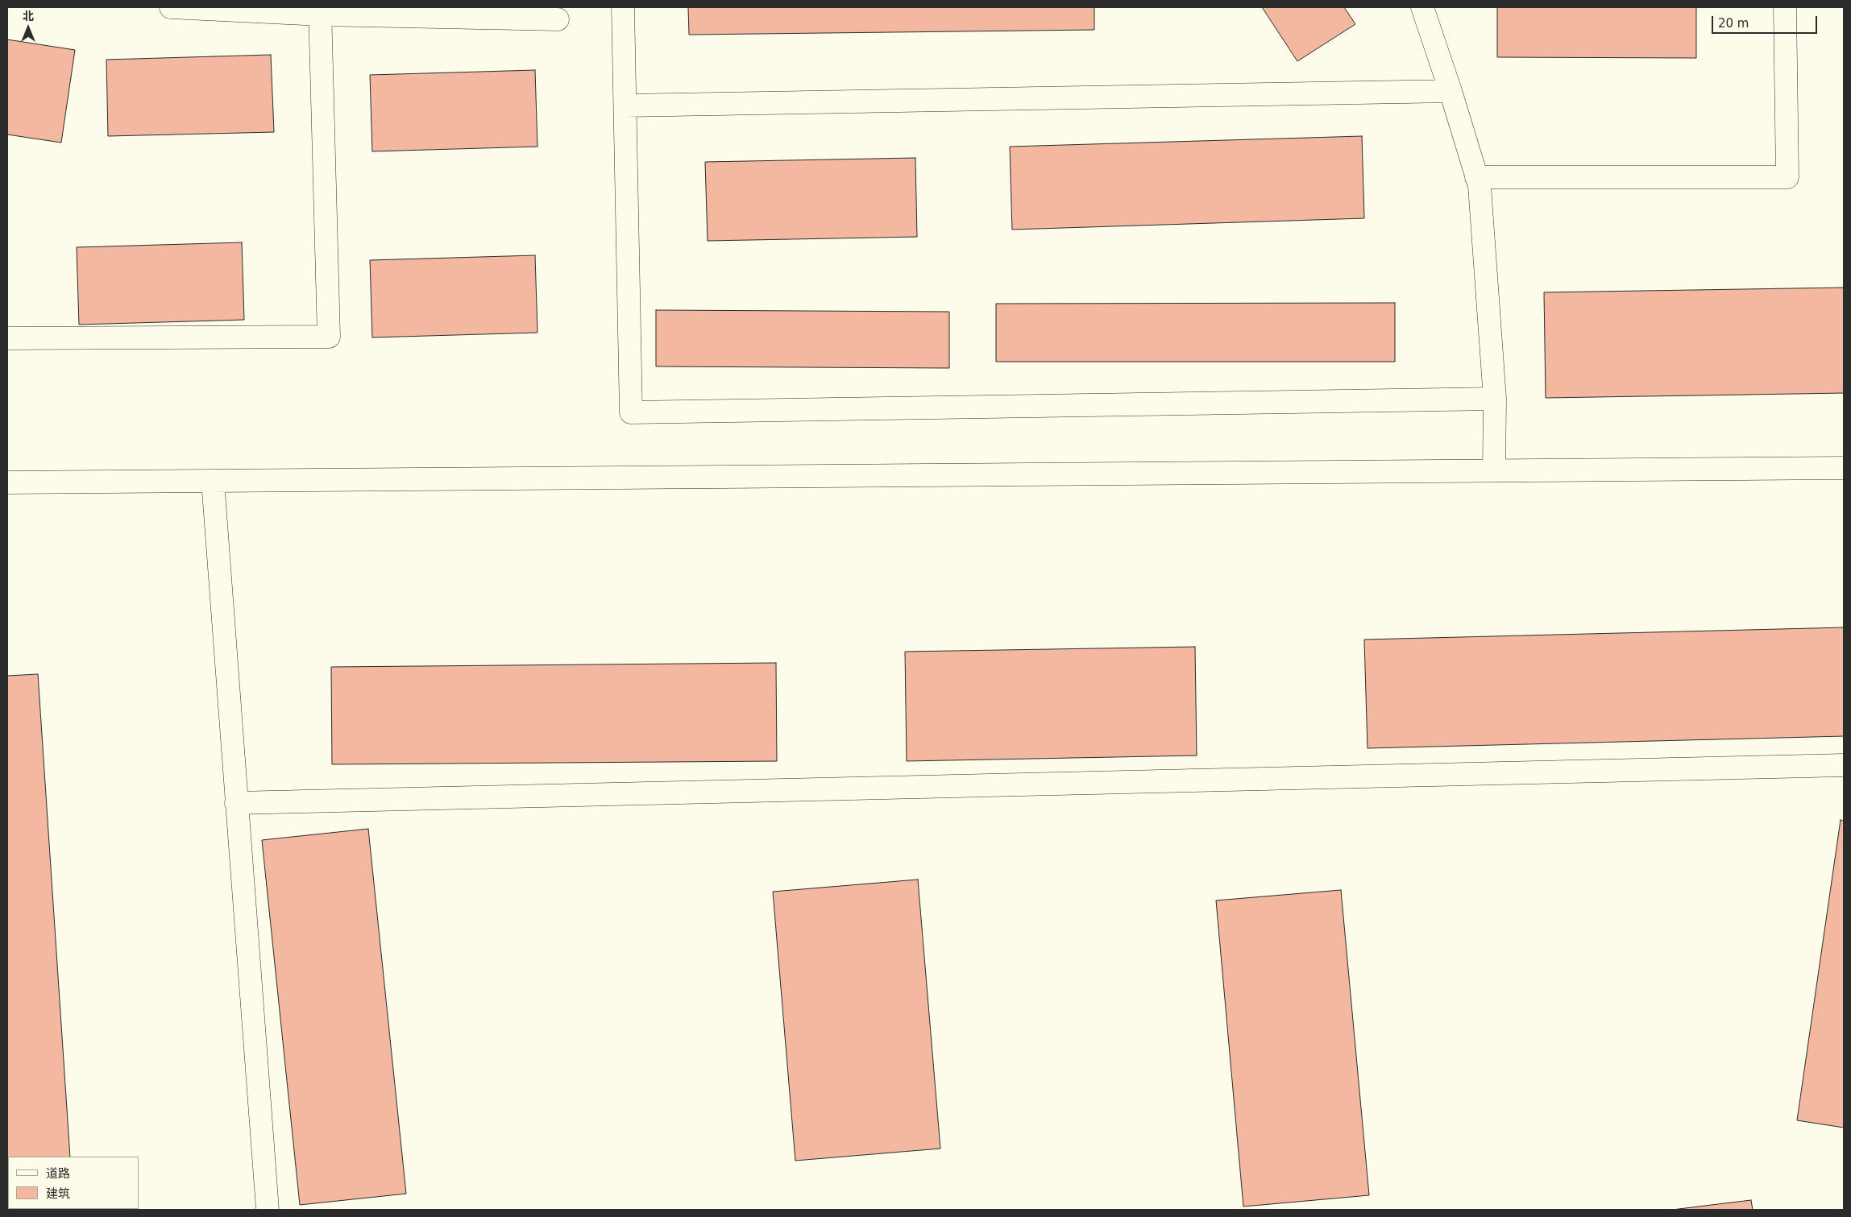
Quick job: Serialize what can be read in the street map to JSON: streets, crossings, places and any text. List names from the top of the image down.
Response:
{
  "legend": ["道路", "建筑"],
  "scale_bar": "20 m",
  "north": "top"
}
